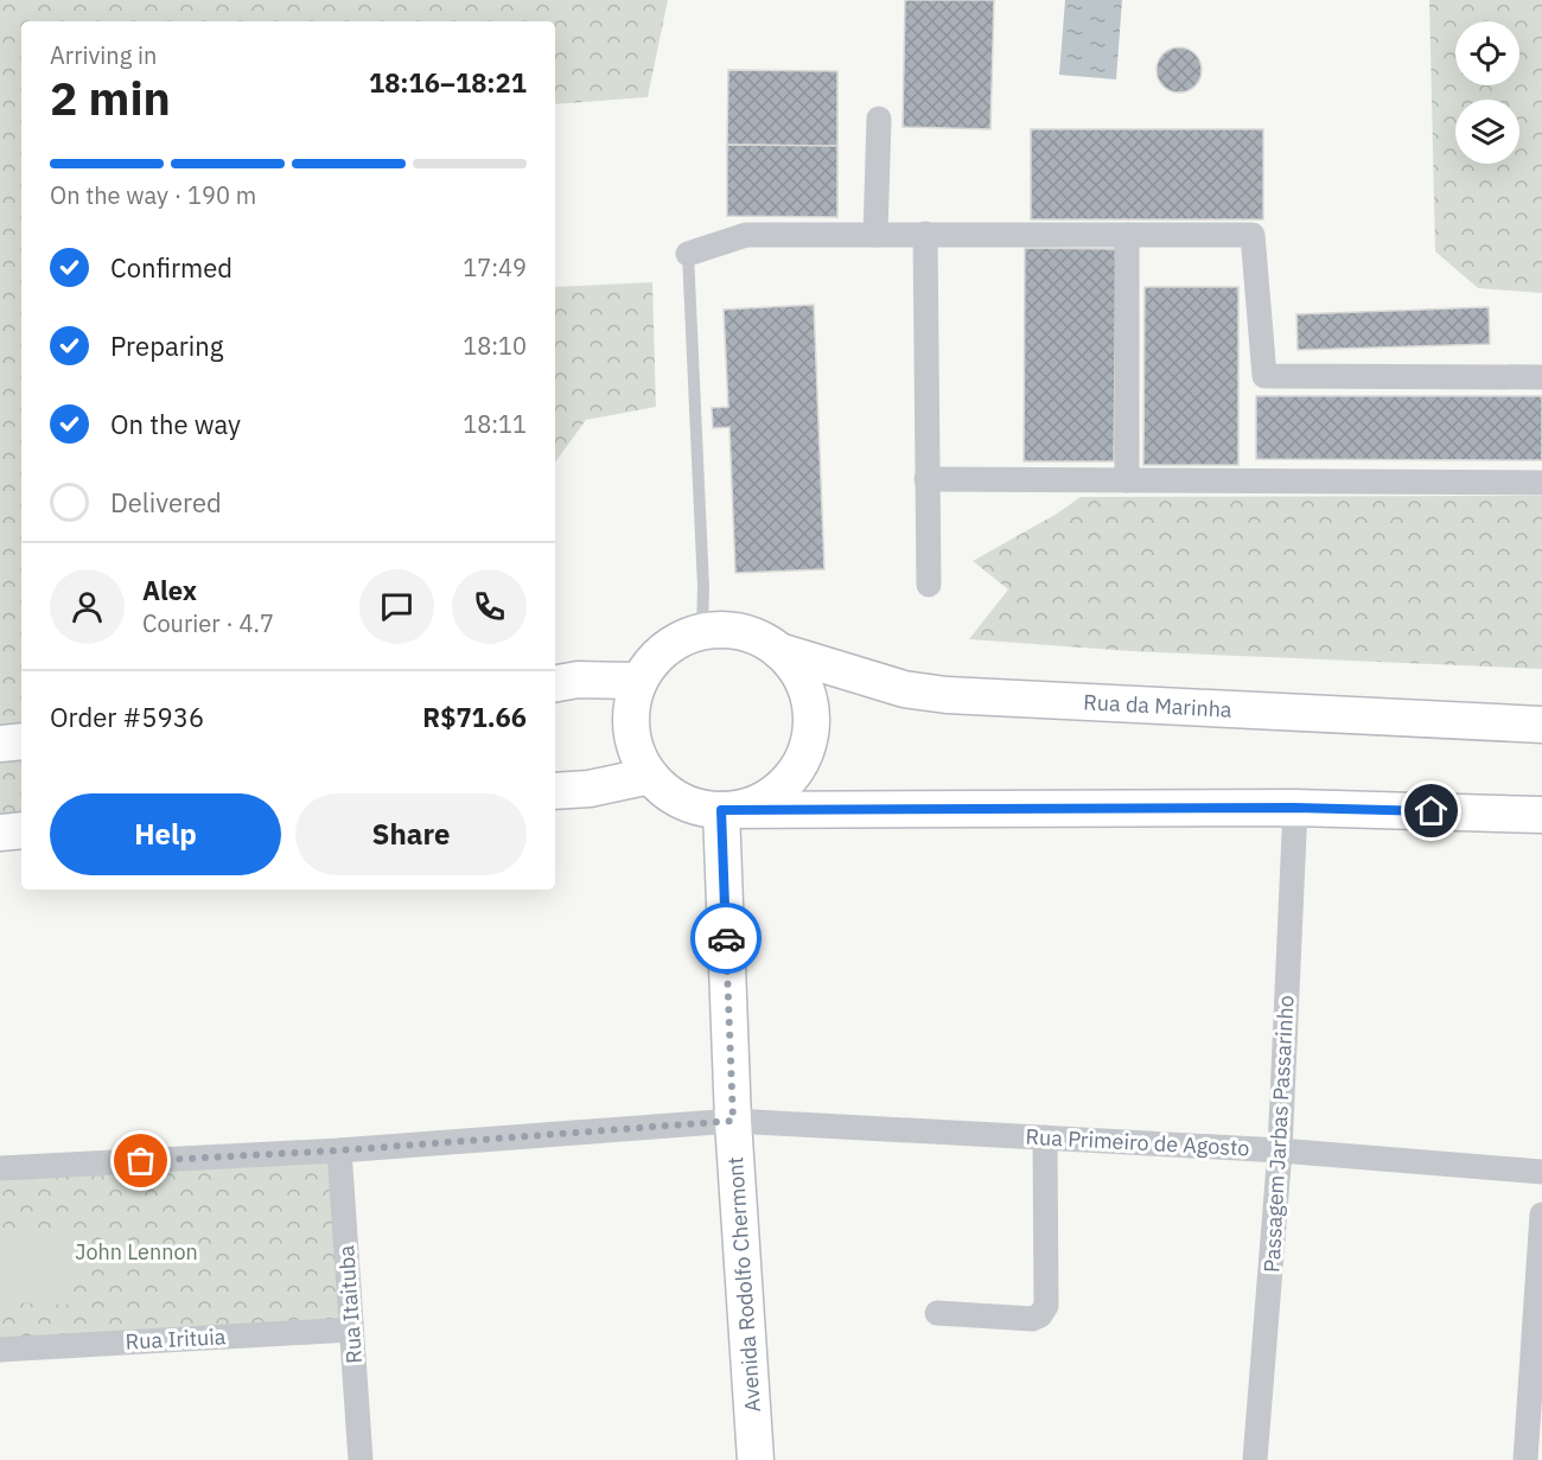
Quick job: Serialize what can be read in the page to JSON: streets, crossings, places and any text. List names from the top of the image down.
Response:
{
  "streets": {
    "main road": ["Rua da Marinha", "Avenida Rodolfo Chermont"],
    "street": [
      "Passagem Jarbas Passarinho",
      "Rua Primeiro de Agosto",
      "Rua Itaituba",
      "Rua Irituia"
    ]
  },
  "crossings": [
    ["Rua da Marinha", "Avenida Rodolfo Chermont"],
    ["Passagem Jarbas Passarinho", "Rua Primeiro de Agosto"],
    ["Rua Primeiro de Agosto", "Avenida Rodolfo Chermont"],
    ["Rua Primeiro de Agosto", "Rua Itaituba"],
    ["Rua Itaituba", "Rua Irituia"]
  ],
  "parks": ["John Lennon"],
  "page": {
    "heading": ["2 min", "Arriving in", "18:16–18:21"],
    "panel": [
      "Alex",
      "Courier · 4.7",
      "Order #5936",
      "R$71.66"
    ],
    "bar": "On the way · 190 m",
    "list": [
      ["Confirmed", "17:49"],
      ["Preparing", "18:10"],
      ["On the way", "18:11"],
      "Delivered"
    ],
    "buttons": ["Help", "Share"]
  }
}
